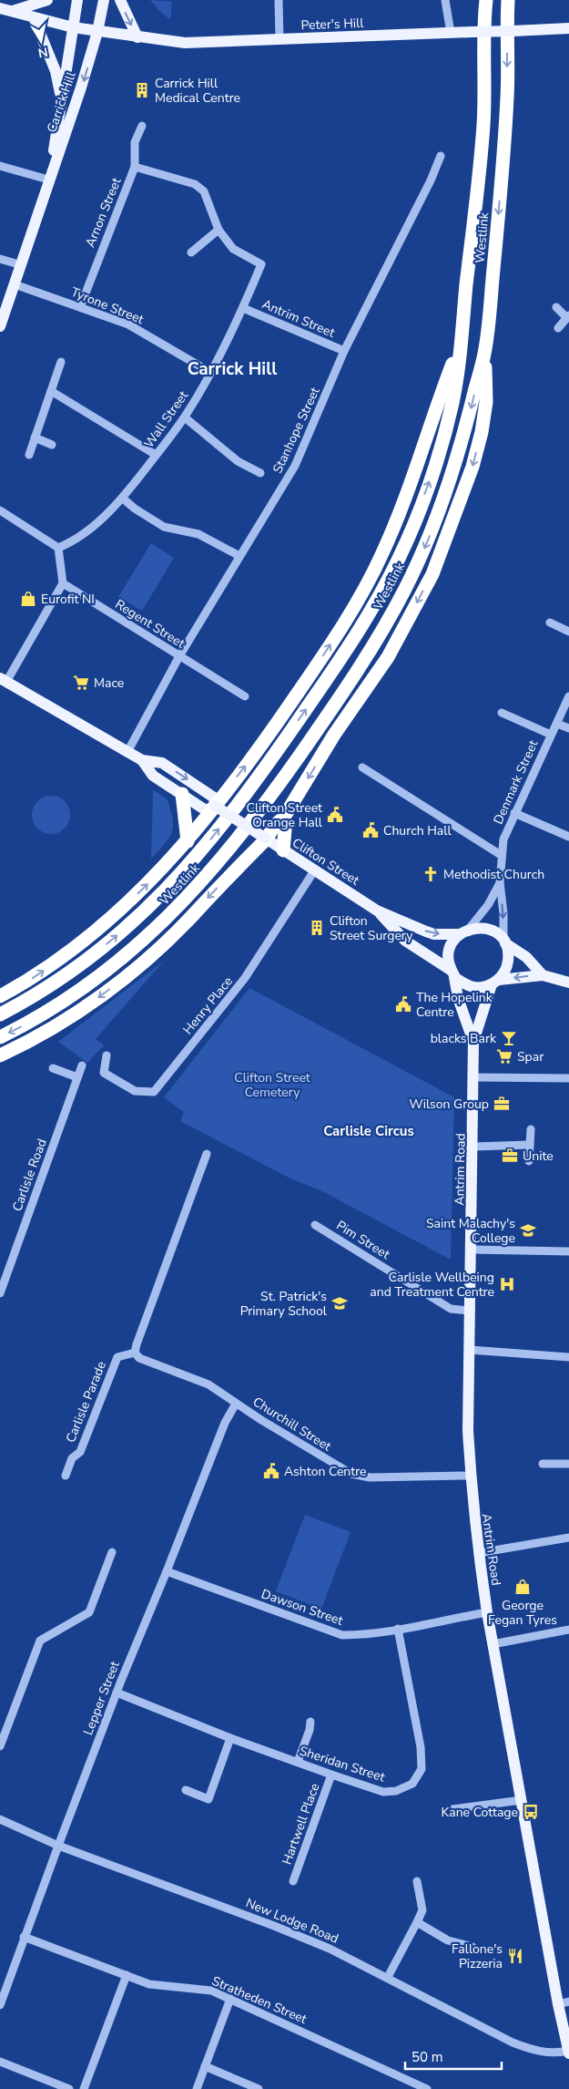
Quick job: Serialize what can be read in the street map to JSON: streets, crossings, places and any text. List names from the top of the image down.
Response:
{
  "streets": {
    "highway": ["Westlink"],
    "main road": [
      "Peter's Hill",
      "Carrick Hill",
      "Clifton Street",
      "Antrim Road"
    ],
    "street": [
      "Arnon Street",
      "Tyrone Street",
      "Antrim Street",
      "Wall Street",
      "Stanhope Street",
      "Regent Street",
      "Denmark Street",
      "Henry Place",
      "Carlisle Road",
      "Pim Street",
      "Carlisle Parade",
      "Churchill Street",
      "Dawson Street",
      "Lepper Street",
      "Sheridan Street",
      "Hartwell Place",
      "New Lodge Road",
      "Stratheden Street"
    ]
  },
  "crossings": [
    ["Peter's Hill", "Carrick Hill"],
    ["Carrick Hill", "Tyrone Street"],
    ["Arnon Street", "Tyrone Street"],
    ["Tyrone Street", "Wall Street"],
    ["Antrim Street", "Wall Street"],
    ["Antrim Street", "Stanhope Street"],
    ["Stanhope Street", "Regent Street"],
    ["Stanhope Street", "Clifton Street"],
    ["Denmark Street", "Clifton Street"],
    ["Denmark Street", "Antrim Road"],
    ["Clifton Street", "Henry Place"],
    ["Clifton Street", "Antrim Road"],
    ["Antrim Road", "Pim Street"],
    ["Antrim Road", "Churchill Street"],
    ["Antrim Road", "Dawson Street"],
    ["Antrim Road", "New Lodge Road"],
    ["Churchill Street", "Lepper Street"],
    ["Dawson Street", "Lepper Street"],
    ["Dawson Street", "Sheridan Street"],
    ["Lepper Street", "Sheridan Street"],
    ["Lepper Street", "New Lodge Road"],
    ["Lepper Street", "Stratheden Street"],
    ["Sheridan Street", "Hartwell Place"]
  ],
  "districts": ["Carrick Hill", "Carlisle Circus"],
  "parks": ["Clifton Street Cemetery"],
  "places": {
    "building": ["Carrick Hill Medical Centre", "Clifton Street Surgery"],
    "shop": ["Eurofit NI", "George Fegan Tyres"],
    "supermarket": ["Mace", "Spar"],
    "public building": [
      "Clifton Street Orange Hall",
      "Church Hall",
      "The Hopelink Centre",
      "Ashton Centre"
    ],
    "church": ["Methodist Church"],
    "bar": ["blacks Bark"],
    "office": ["Wilson Group", "Unite"],
    "school or university": ["Saint Malachy's College", "St. Patrick's Primary School"],
    "hospital": ["Carlisle Wellbeing and Treatment Centre"],
    "bus stop": ["Kane Cottage"],
    "restaurant": ["Fallone's Pizzeria"]
  },
  "scale_bar": "50 m",
  "north": "bottom"
}
